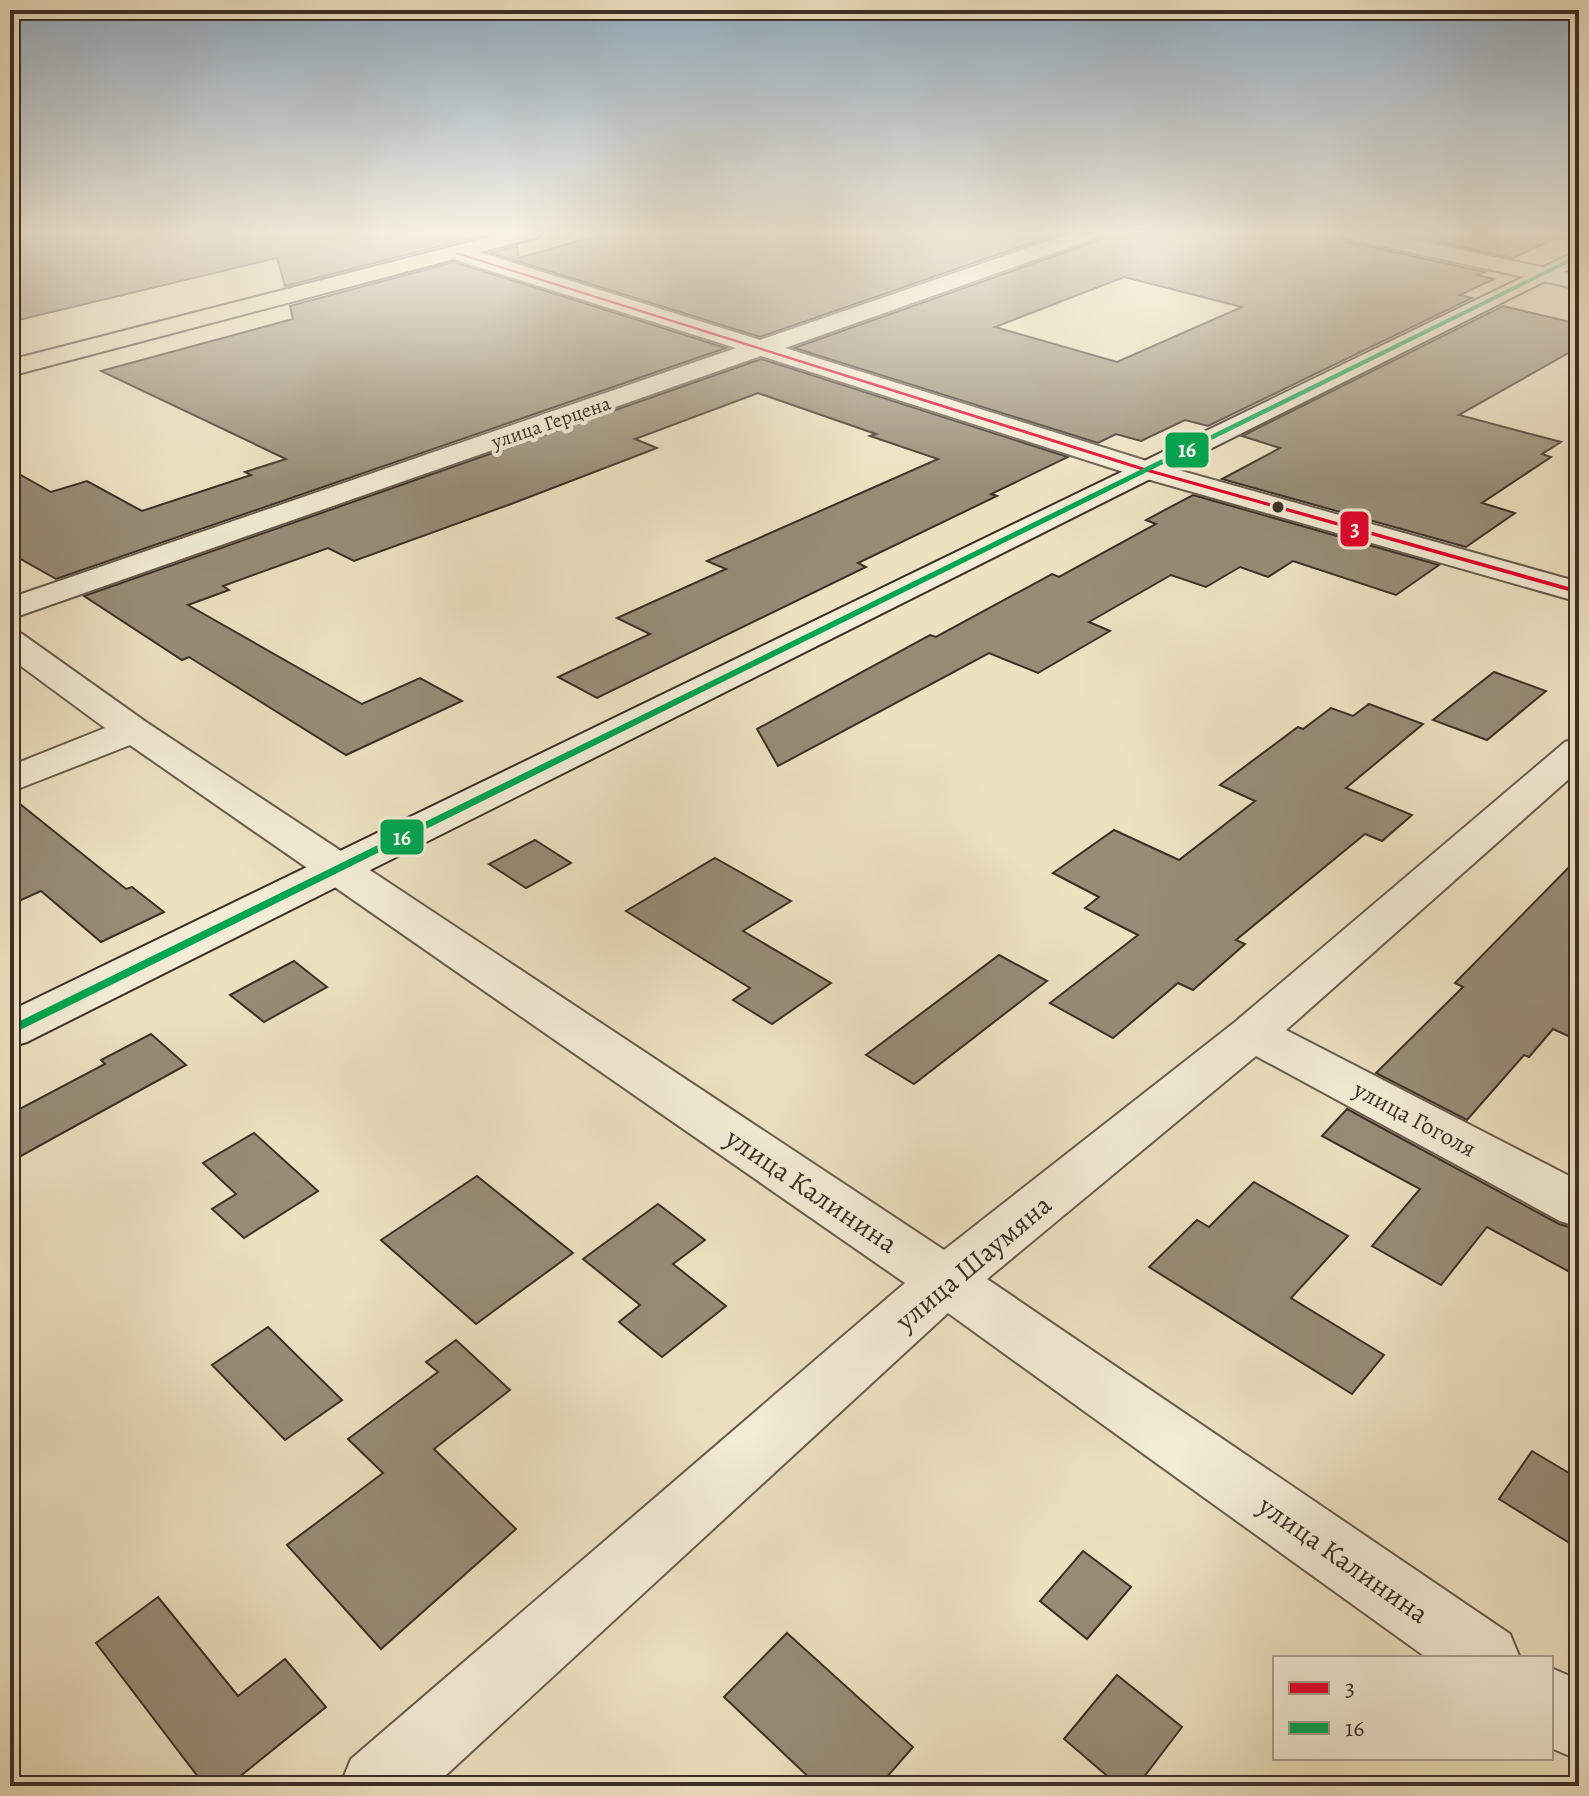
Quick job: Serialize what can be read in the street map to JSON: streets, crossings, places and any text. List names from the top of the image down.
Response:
{
  "streets": {
    "street": [
      "улица Герцена",
      "улица Гоголя",
      "улица Калинина",
      "улица Шаумяна"
    ]
  },
  "crossings": [
    ["улица Гоголя", "улица Шаумяна"],
    ["улица Калинина", "улица Шаумяна"]
  ],
  "lines": ["transit line 3", "transit line 16"],
  "legend": ["3", "16"]
}
